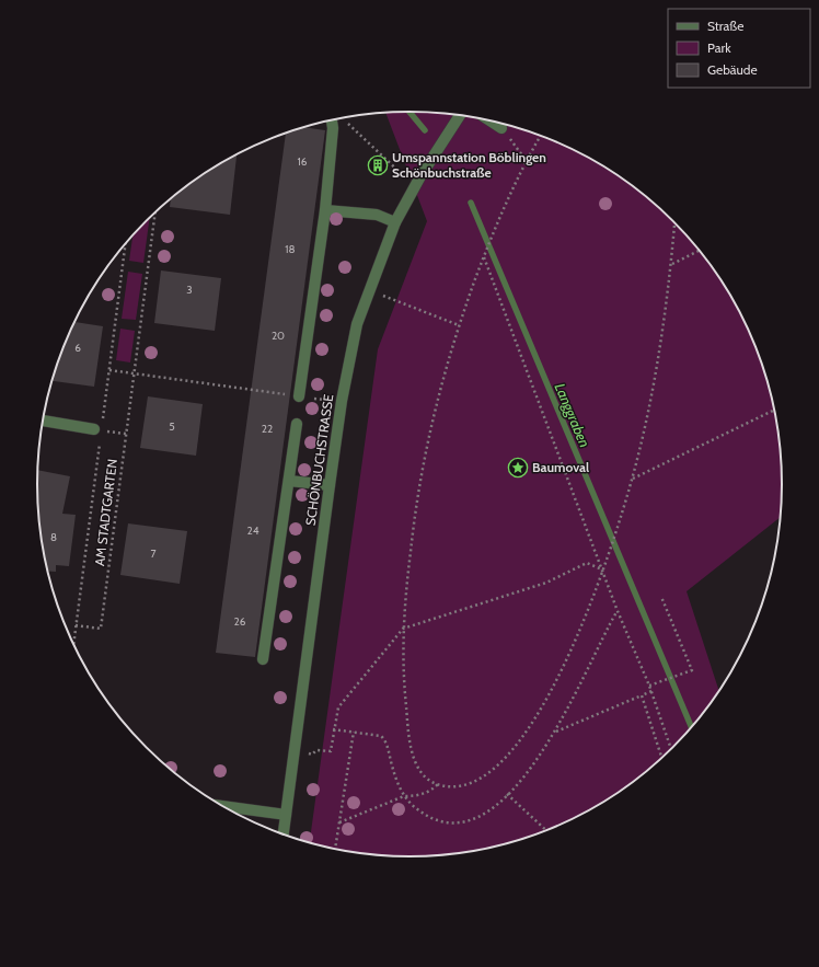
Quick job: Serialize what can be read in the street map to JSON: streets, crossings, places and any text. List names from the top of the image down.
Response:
{
  "streets": {
    "street": ["SCHÖNBUCHSTRASSE"],
    "path": ["AM STADTGARTEN"]
  },
  "water": ["Langgraben"],
  "places": {
    "building": ["Umspannstation Böblingen Schönbuchstraße"],
    "place": ["Baumoval"]
  },
  "house_numbers": [
    "16",
    "18",
    "3",
    "20",
    "6",
    "5",
    "22",
    "24",
    "8",
    "7",
    "26"
  ],
  "legend": ["Straße", "Park", "Gebäude"]
}
